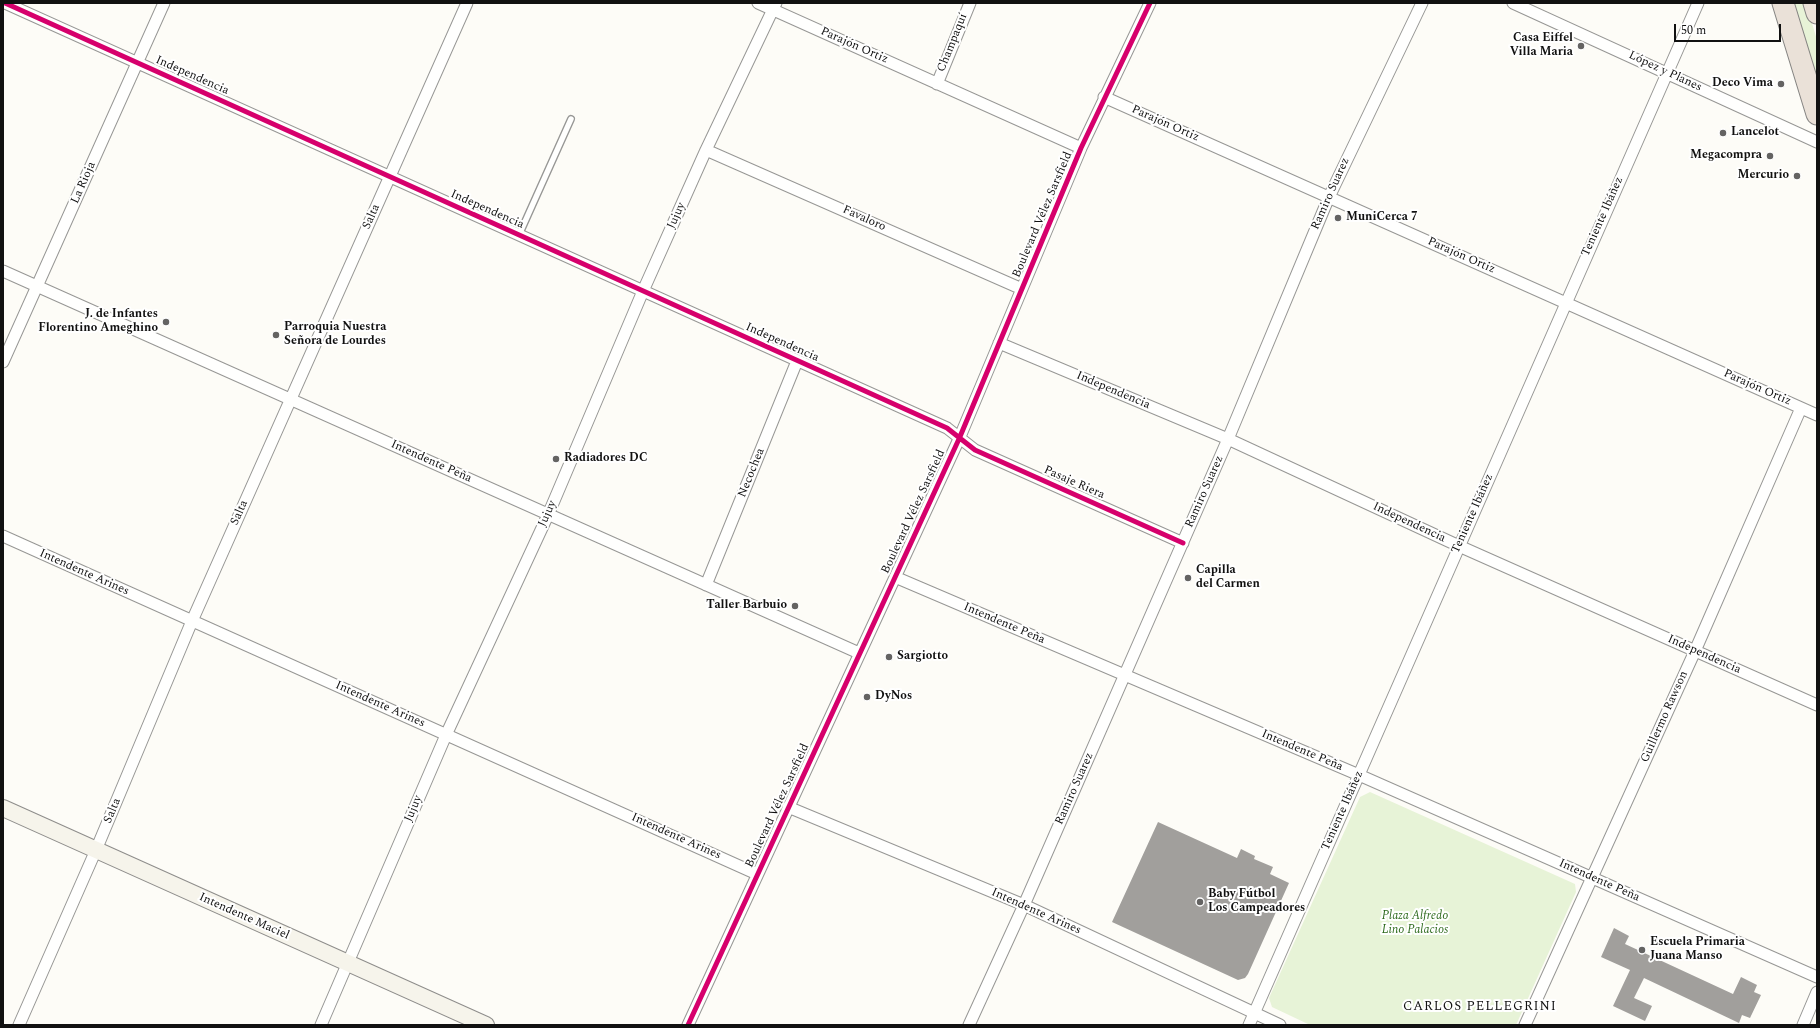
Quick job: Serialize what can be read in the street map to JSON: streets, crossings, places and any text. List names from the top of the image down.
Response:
{
  "streets": {
    "main road": ["Intendente Maciel"],
    "street": [
      "Champaquí",
      "Parajón Ortiz",
      "López y Planes",
      "Independencia",
      "La Rioja",
      "Ramiro Suarez",
      "Boulevard Vélez Sarsfield",
      "Jujuy",
      "Salta",
      "Teniente Ibáñez",
      "Favaloro",
      "Intendente Peña",
      "Necochea",
      "Pasaje Riera",
      "Intendente Arines",
      "Guillermo Rawson"
    ]
  },
  "crossings": [
    ["Champaquí", "Parajón Ortiz"],
    ["Parajón Ortiz", "Ramiro Suarez"],
    ["Parajón Ortiz", "Boulevard Vélez Sarsfield"],
    ["Parajón Ortiz", "Jujuy"],
    ["Parajón Ortiz", "Teniente Ibáñez"],
    ["Parajón Ortiz", "Guillermo Rawson"],
    ["López y Planes", "Teniente Ibáñez"],
    ["Independencia", "La Rioja"],
    ["Independencia", "Ramiro Suarez"],
    ["Independencia", "Boulevard Vélez Sarsfield"],
    ["Independencia", "Jujuy"],
    ["Independencia", "Salta"],
    ["Independencia", "Teniente Ibáñez"],
    ["Independencia", "Necochea"],
    ["Independencia", "Pasaje Riera"],
    ["Independencia", "Guillermo Rawson"],
    ["La Rioja", "Intendente Peña"],
    ["Ramiro Suarez", "Intendente Peña"],
    ["Ramiro Suarez", "Pasaje Riera"],
    ["Ramiro Suarez", "Intendente Arines"],
    ["Boulevard Vélez Sarsfield", "Favaloro"],
    ["Boulevard Vélez Sarsfield", "Intendente Peña"],
    ["Boulevard Vélez Sarsfield", "Pasaje Riera"],
    ["Boulevard Vélez Sarsfield", "Intendente Arines"],
    ["Jujuy", "Favaloro"],
    ["Jujuy", "Intendente Peña"],
    ["Jujuy", "Intendente Arines"],
    ["Jujuy", "Intendente Maciel"],
    ["Salta", "Intendente Peña"],
    ["Salta", "Intendente Arines"],
    ["Salta", "Intendente Maciel"],
    ["Teniente Ibáñez", "Intendente Peña"],
    ["Teniente Ibáñez", "Intendente Arines"],
    ["Intendente Peña", "Necochea"],
    ["Intendente Peña", "Guillermo Rawson"]
  ],
  "districts": ["CARLOS PELLEGRINI"],
  "parks": ["Plaza Alfredo Lino Palacios"],
  "places": [
    "Casa Eiffel Villa Maria",
    "Deco Vima",
    "Lancelot",
    "Megacompra",
    "Mercurio",
    "MuniCerca 7",
    "J. de Infantes Florentino Ameghino",
    "Parroquia Nuestra Señora de Lourdes",
    "Radiadores DC",
    "Capilla del Carmen",
    "Taller Barbuio",
    "Sargiotto",
    "DyNos",
    "Baby Fútbol Los Campeadores",
    "Escuela Primaria Juana Manso"
  ],
  "scale_bar": "50 m"
}
